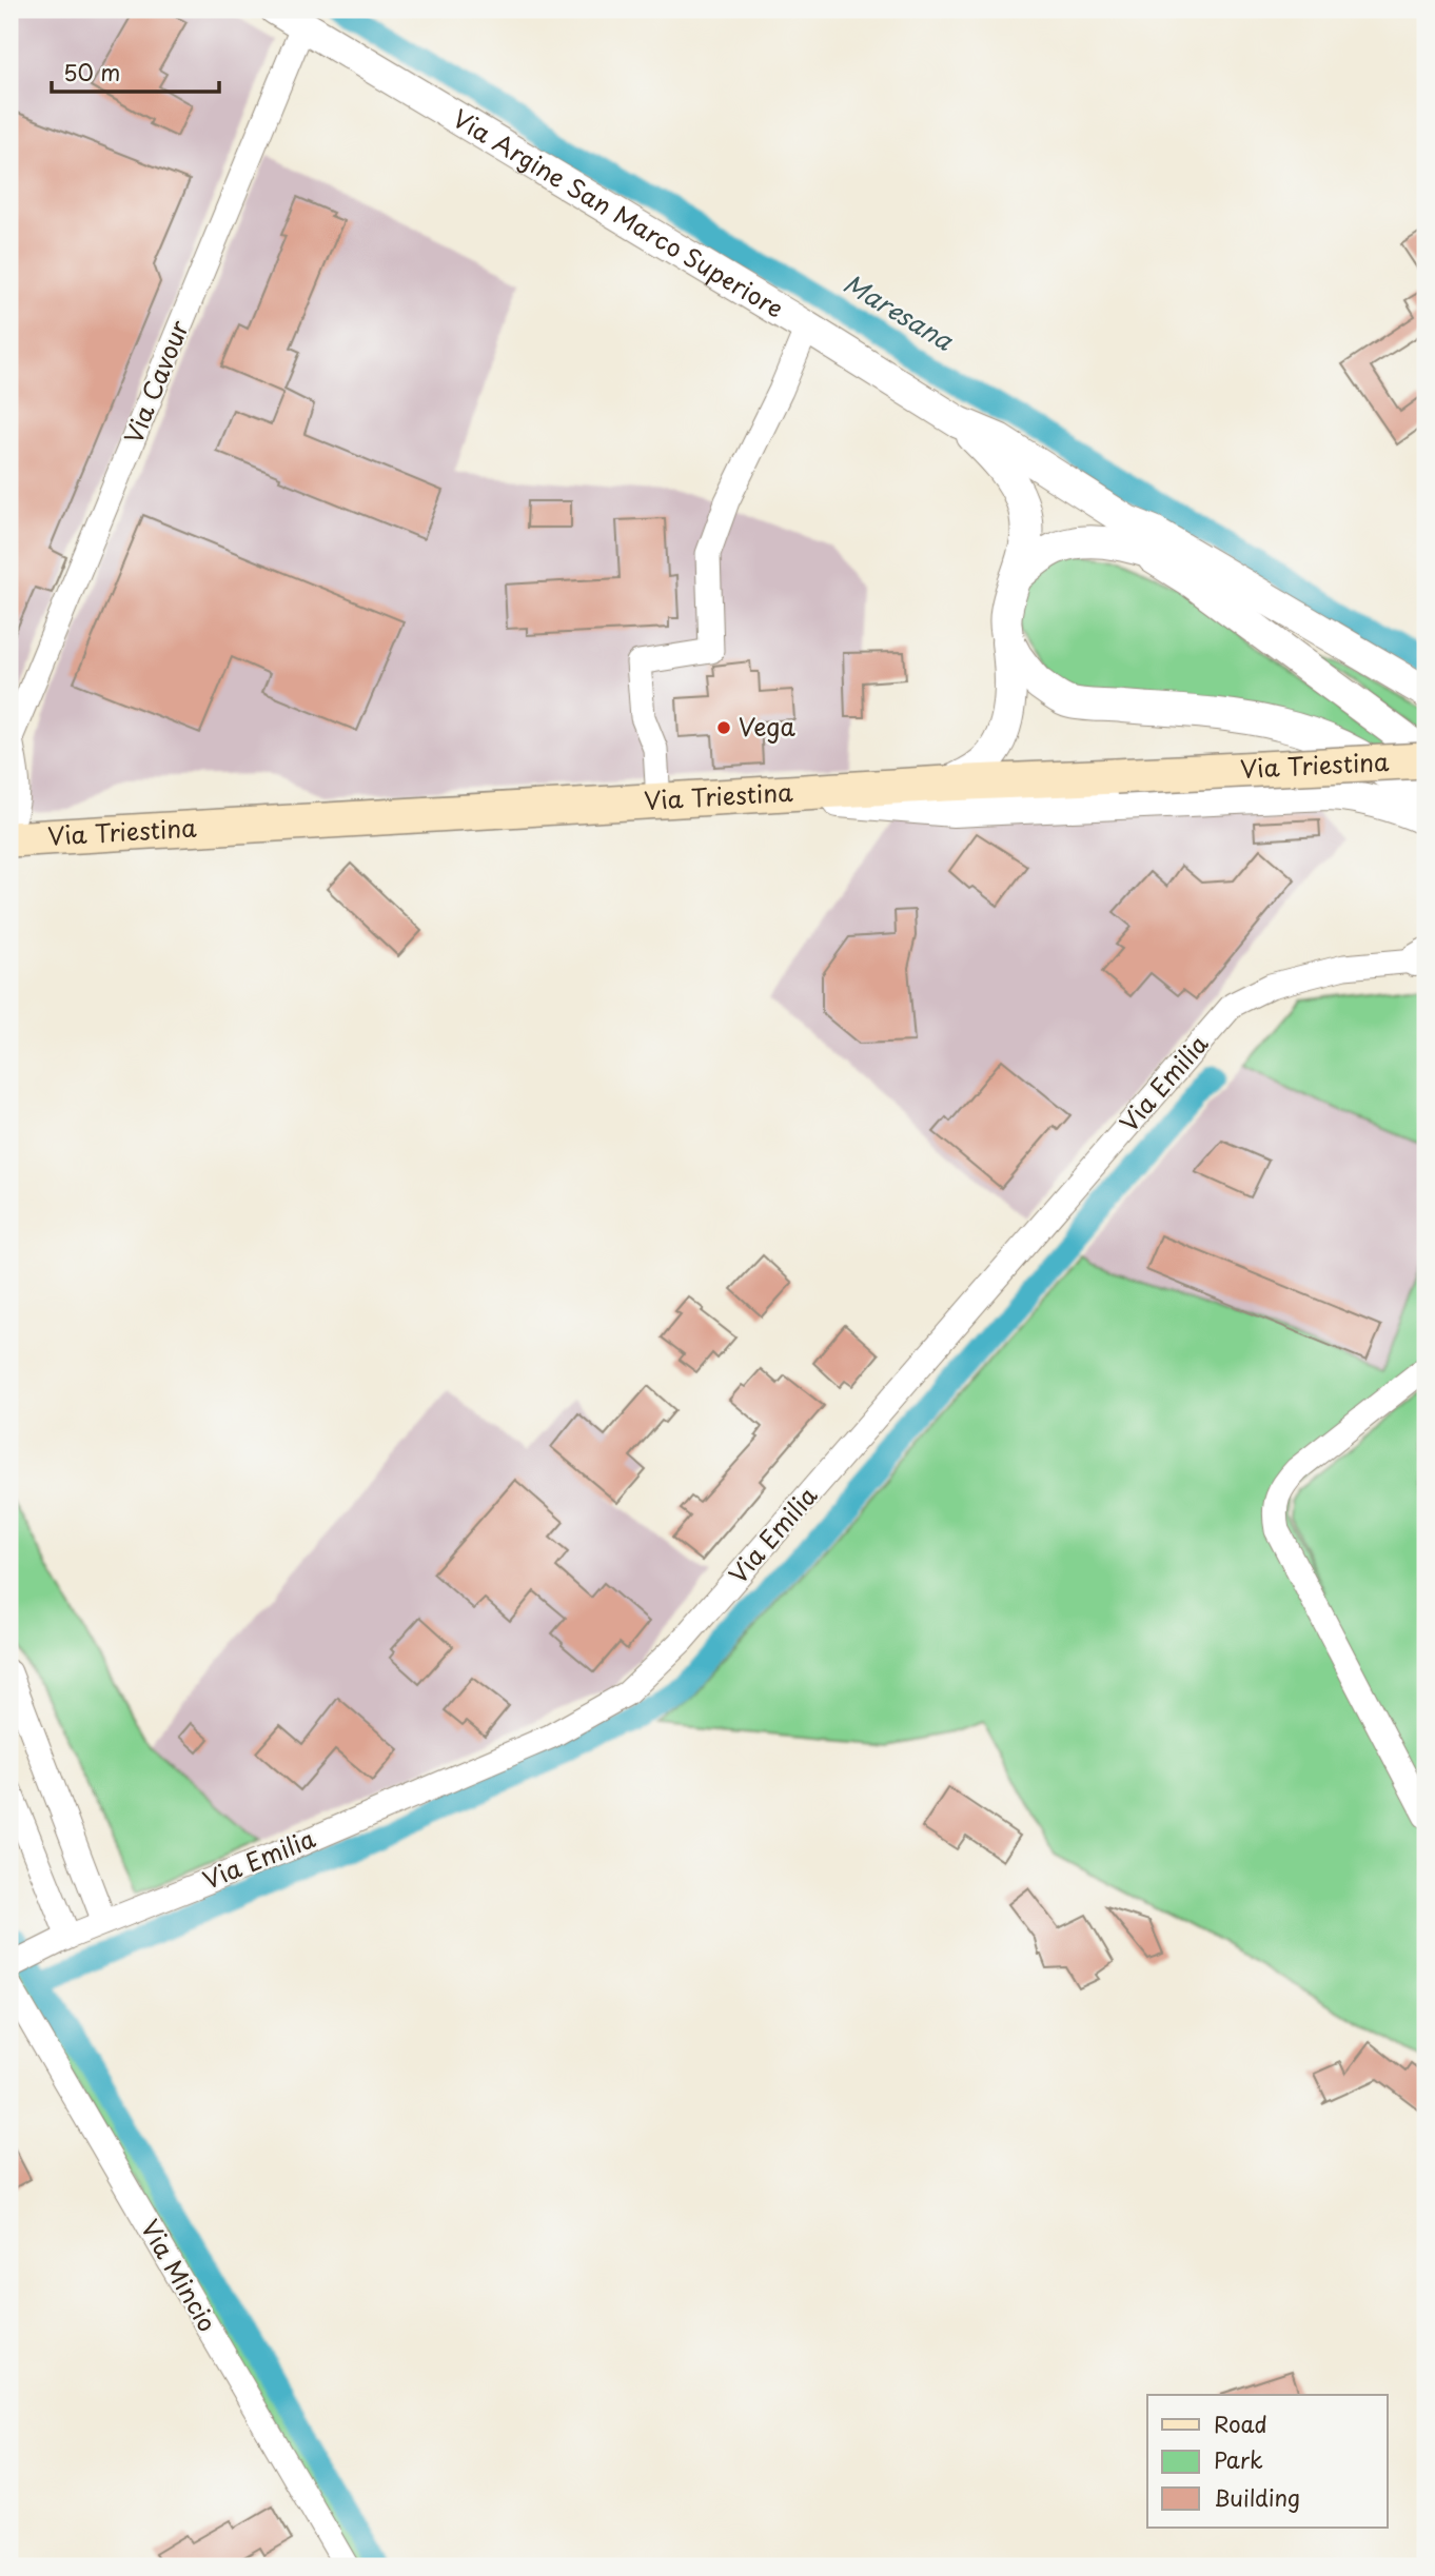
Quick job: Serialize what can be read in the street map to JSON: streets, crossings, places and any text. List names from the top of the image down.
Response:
{
  "streets": {
    "main road": ["Via Triestina"],
    "street": [
      "Via Argine San Marco Superiore",
      "Via Cavour",
      "Via Emilia",
      "Via Mincio"
    ]
  },
  "crossings": [
    ["Via Argine San Marco Superiore", "Via Cavour"]
  ],
  "water": ["Maresana"],
  "places": ["Vega"],
  "legend": ["Road", "Park", "Building"],
  "scale_bar": "50 m"
}
